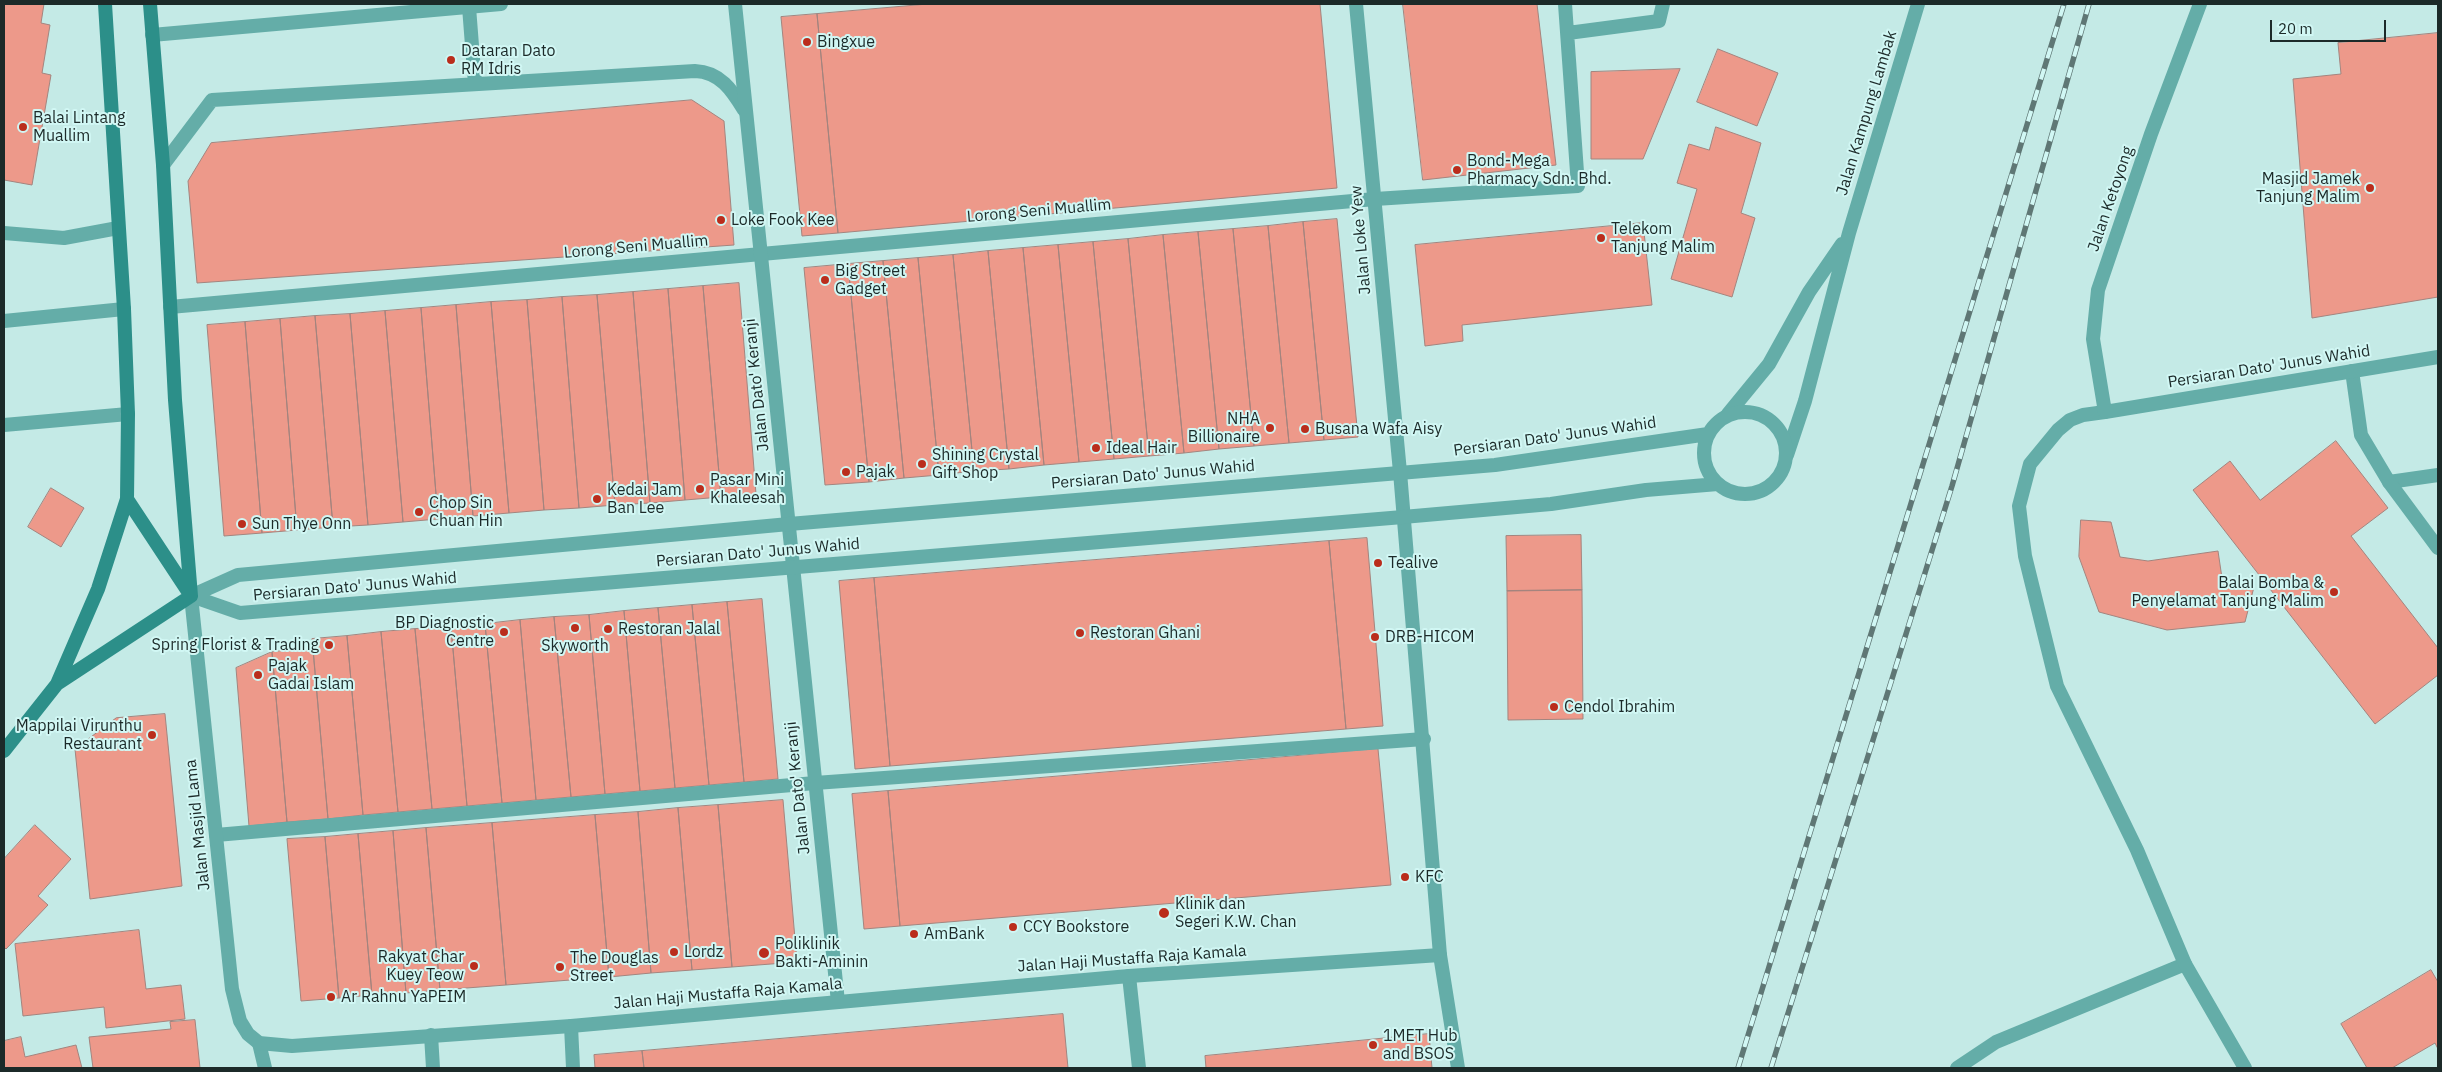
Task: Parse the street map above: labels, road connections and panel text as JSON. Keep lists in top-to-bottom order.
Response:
{
  "streets": {
    "street": [
      "Jalan Kampung Lambak",
      "Jalan Ketoyong",
      "Lorong Seni Muallim",
      "Jalan Loke Yew",
      "Persiaran Dato' Junus Wahid",
      "Jalan Dato' Keranji",
      "Jalan Masjid Lama",
      "Jalan Haji Mustaffa Raja Kamala"
    ]
  },
  "crossings": [
    ["Jalan Kampung Lambak", "Persiaran Dato' Junus Wahid"],
    ["Jalan Ketoyong", "Persiaran Dato' Junus Wahid"],
    ["Lorong Seni Muallim", "Jalan Loke Yew"],
    ["Lorong Seni Muallim", "Jalan Dato' Keranji"],
    ["Jalan Loke Yew", "Persiaran Dato' Junus Wahid"],
    ["Jalan Loke Yew", "Jalan Haji Mustaffa Raja Kamala"],
    ["Persiaran Dato' Junus Wahid", "Jalan Dato' Keranji"],
    ["Persiaran Dato' Junus Wahid", "Jalan Masjid Lama"],
    ["Jalan Dato' Keranji", "Jalan Haji Mustaffa Raja Kamala"],
    ["Jalan Masjid Lama", "Jalan Haji Mustaffa Raja Kamala"]
  ],
  "places": [
    "Bingxue",
    "Dataran Dato RM Idris",
    "Balai Lintang Muallim",
    "Bond-Mega Pharmacy Sdn. Bhd.",
    "Masjid Jamek Tanjung Malim",
    "Loke Fook Kee",
    "Telekom Tanjung Malim",
    "Big Street Gadget",
    "NHA Billionaire",
    "Busana Wafa Aisy",
    "Ideal Hair",
    "Shining Crystal Gift Shop",
    "Pajak",
    "Pasar Mini Khaleesah",
    "Kedai Jam Ban Lee",
    "Chop Sin Chuan Hin",
    "Sun Thye Onn",
    "Tealive",
    "Balai Bomba & Penyelamat Tanjung Malim",
    "Skyworth",
    "Restoran Jalal",
    "BP Diagnostic Centre",
    "Restoran Ghani",
    "DRB-HICOM",
    "Spring Florist & Trading",
    "Pajak Gadai Islam",
    "Cendol Ibrahim",
    "Mappilai Virunthu Restaurant",
    "KFC",
    "Klinik dan Segeri K.W. Chan",
    "CCY Bookstore",
    "AmBank",
    "Lordz",
    "Poliklinik Bakti-Aminin",
    "Rakyat Char Kuey Teow",
    "The Douglas Street",
    "Ar Rahnu YaPEIM",
    "1MET Hub and BSOS"
  ],
  "scale_bar": "20 m"
}
